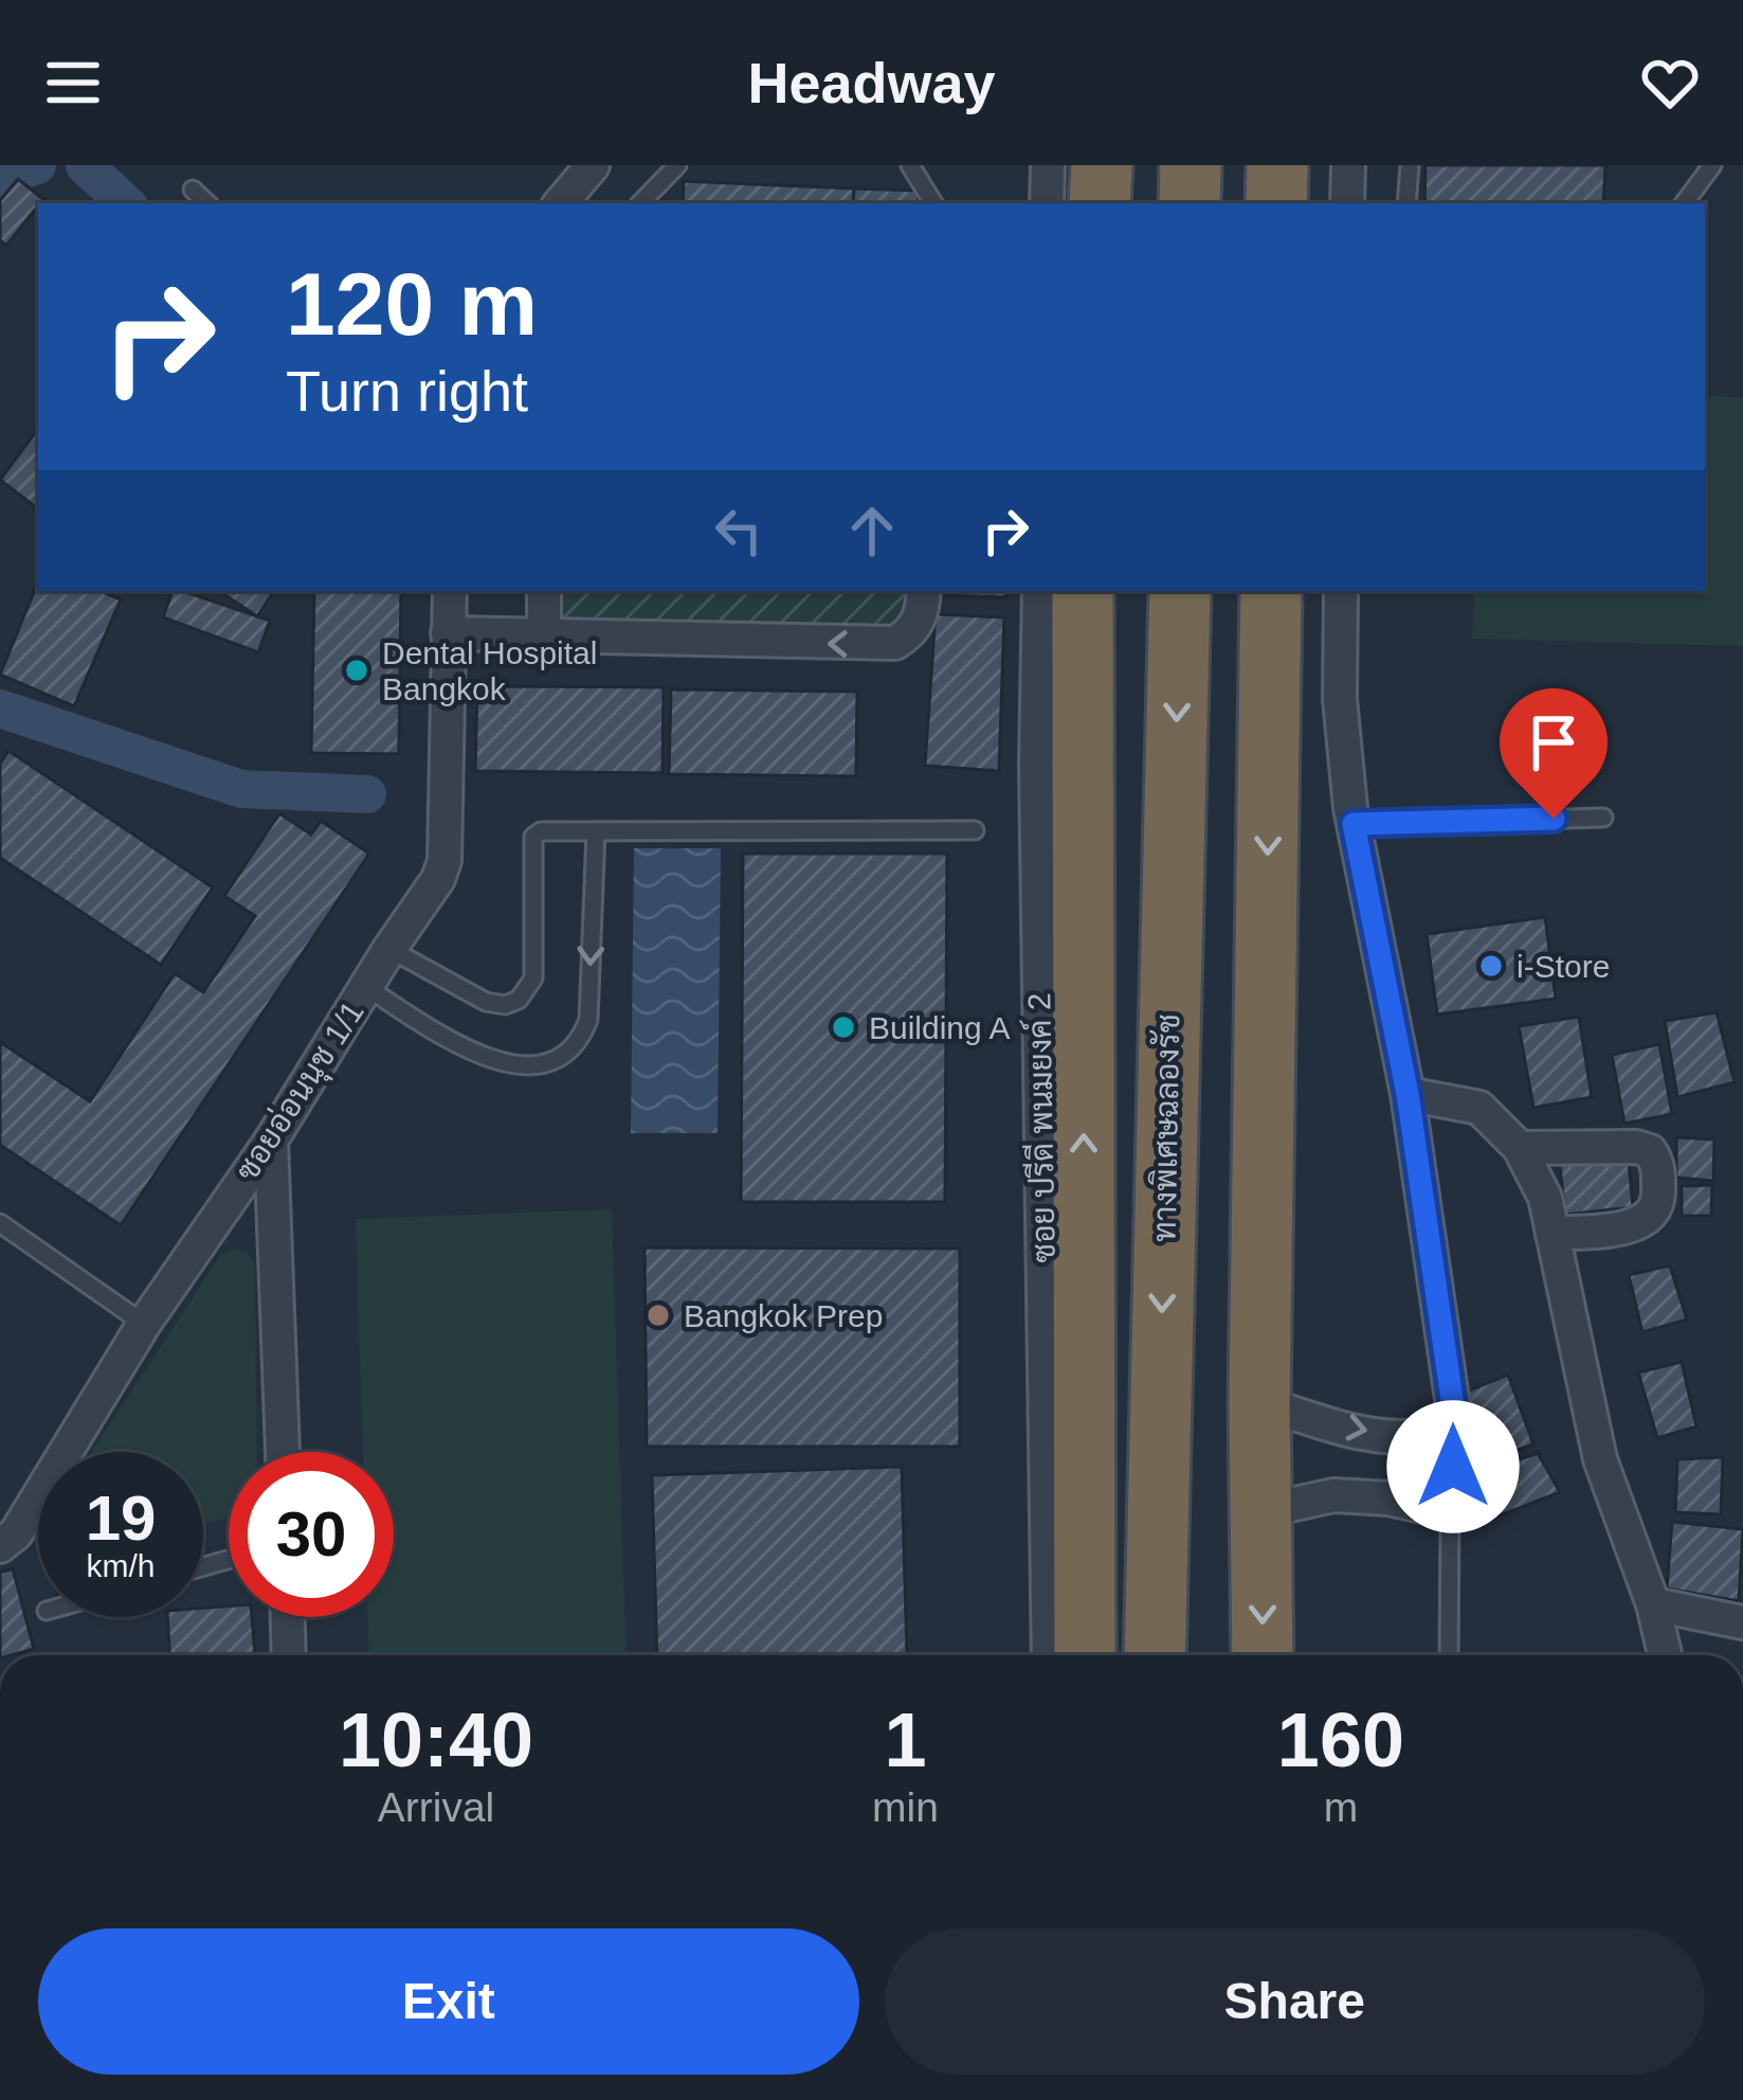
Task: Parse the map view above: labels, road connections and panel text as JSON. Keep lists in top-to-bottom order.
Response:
{
  "streets": {
    "highway": ["ทางพิเศษฉลองรัช"],
    "street": ["ซอยอ่อนนุช 1/1", "ซอย ปรีดี พนมยงค์ 2"]
  },
  "places": [
    "Dental Hospital Bangkok",
    "i-Store",
    "Building A",
    "Bangkok Prep"
  ],
  "page": {
    "header": "Headway",
    "turn": ["120 m", "Turn right"],
    "speed": "19 km/h",
    "limit": "30",
    "eta": [
      "10:40",
      "Arrival",
      "1",
      "min",
      "160",
      "m"
    ],
    "buttons": ["Exit", "Share"]
  }
}
